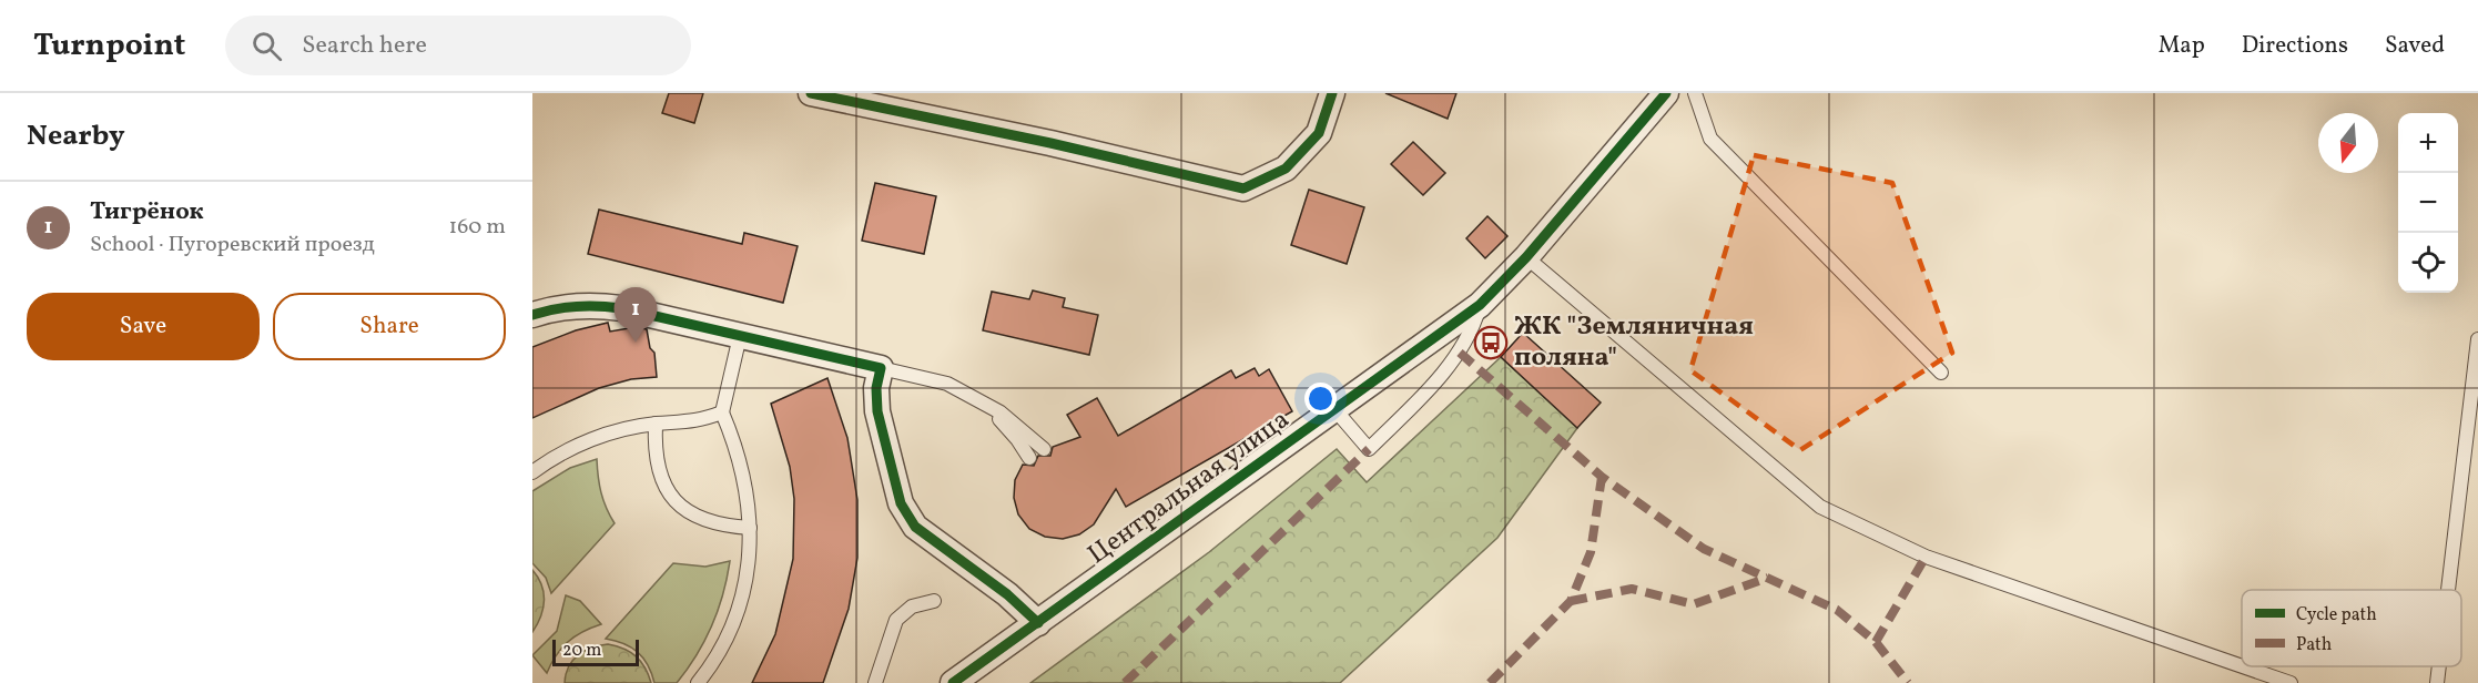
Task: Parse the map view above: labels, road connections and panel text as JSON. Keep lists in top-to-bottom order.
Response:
{
  "streets": {
    "street": ["Центральная улица"]
  },
  "places": {
    "bus stop": ["ЖК \"Земляничная поляна\""]
  },
  "legend": ["Cycle path", "Path"],
  "scale_bar": "20 m",
  "north": "bottom",
  "page": {
    "header": "Turnpoint",
    "search": "Search here",
    "nav": ["Map", "Directions", "Saved"],
    "heading": "Nearby",
    "map_buttons": ["+", "−"],
    "list": [
      {
        "mark": "1",
        "name": "Тигрёнок",
        "note": "School · Пугоревский проезд",
        "value": "160 m"
      }
    ],
    "buttons": ["Save", "Share"],
    "pins": "1",
    "scale": "20 m"
  }
}
